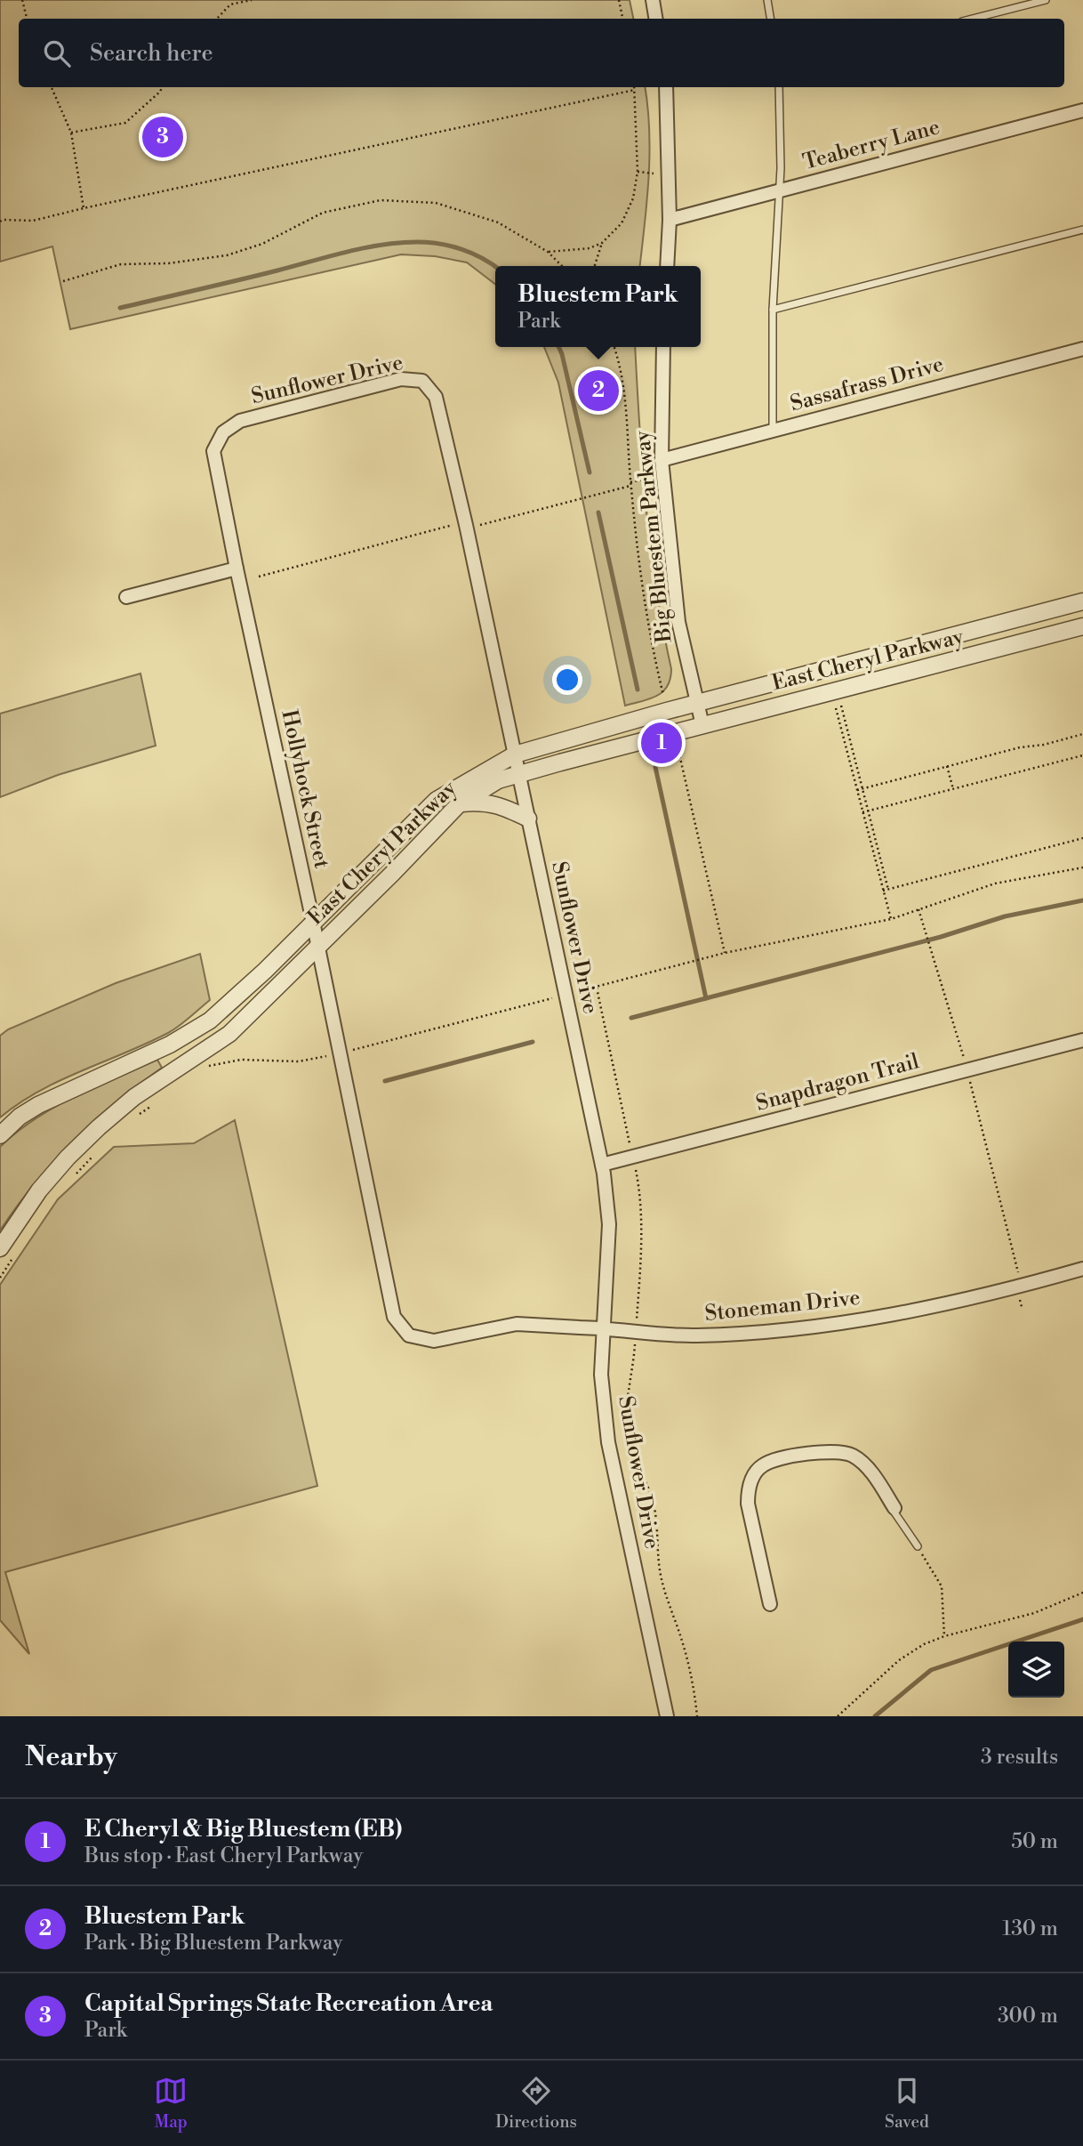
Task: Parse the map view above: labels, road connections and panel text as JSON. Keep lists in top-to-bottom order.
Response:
{
  "streets": {
    "street": [
      "Teaberry Lane",
      "Sunflower Drive",
      "Sassafrass Drive",
      "Big Bluestem Parkway",
      "East Cheryl Parkway",
      "Hollyhock Street",
      "Snapdragon Trail",
      "Stoneman Drive"
    ]
  },
  "crossings": [
    ["Sunflower Drive", "East Cheryl Parkway"],
    ["Sunflower Drive", "Hollyhock Street"],
    ["Sunflower Drive", "Snapdragon Trail"],
    ["Sunflower Drive", "Stoneman Drive"],
    ["Sassafrass Drive", "Big Bluestem Parkway"],
    ["Big Bluestem Parkway", "East Cheryl Parkway"],
    ["East Cheryl Parkway", "Hollyhock Street"],
    ["Hollyhock Street", "Stoneman Drive"]
  ],
  "page": {
    "search": "Search here",
    "pins": ["3", "2", "1"],
    "popup": ["Bluestem Park", "Park"],
    "heading": ["Nearby", "3 results"],
    "list": [
      {
        "mark": "1",
        "name": "E Cheryl & Big Bluestem (EB)",
        "note": "Bus stop · East Cheryl Parkway",
        "value": "50 m"
      },
      {
        "mark": "2",
        "name": "Bluestem Park",
        "note": "Park · Big Bluestem Parkway",
        "value": "130 m"
      },
      {
        "mark": "3",
        "name": "Capital Springs State Recreation Area",
        "note": "Park",
        "value": "300 m"
      }
    ],
    "nav": ["Map", "Directions", "Saved"]
  }
}
